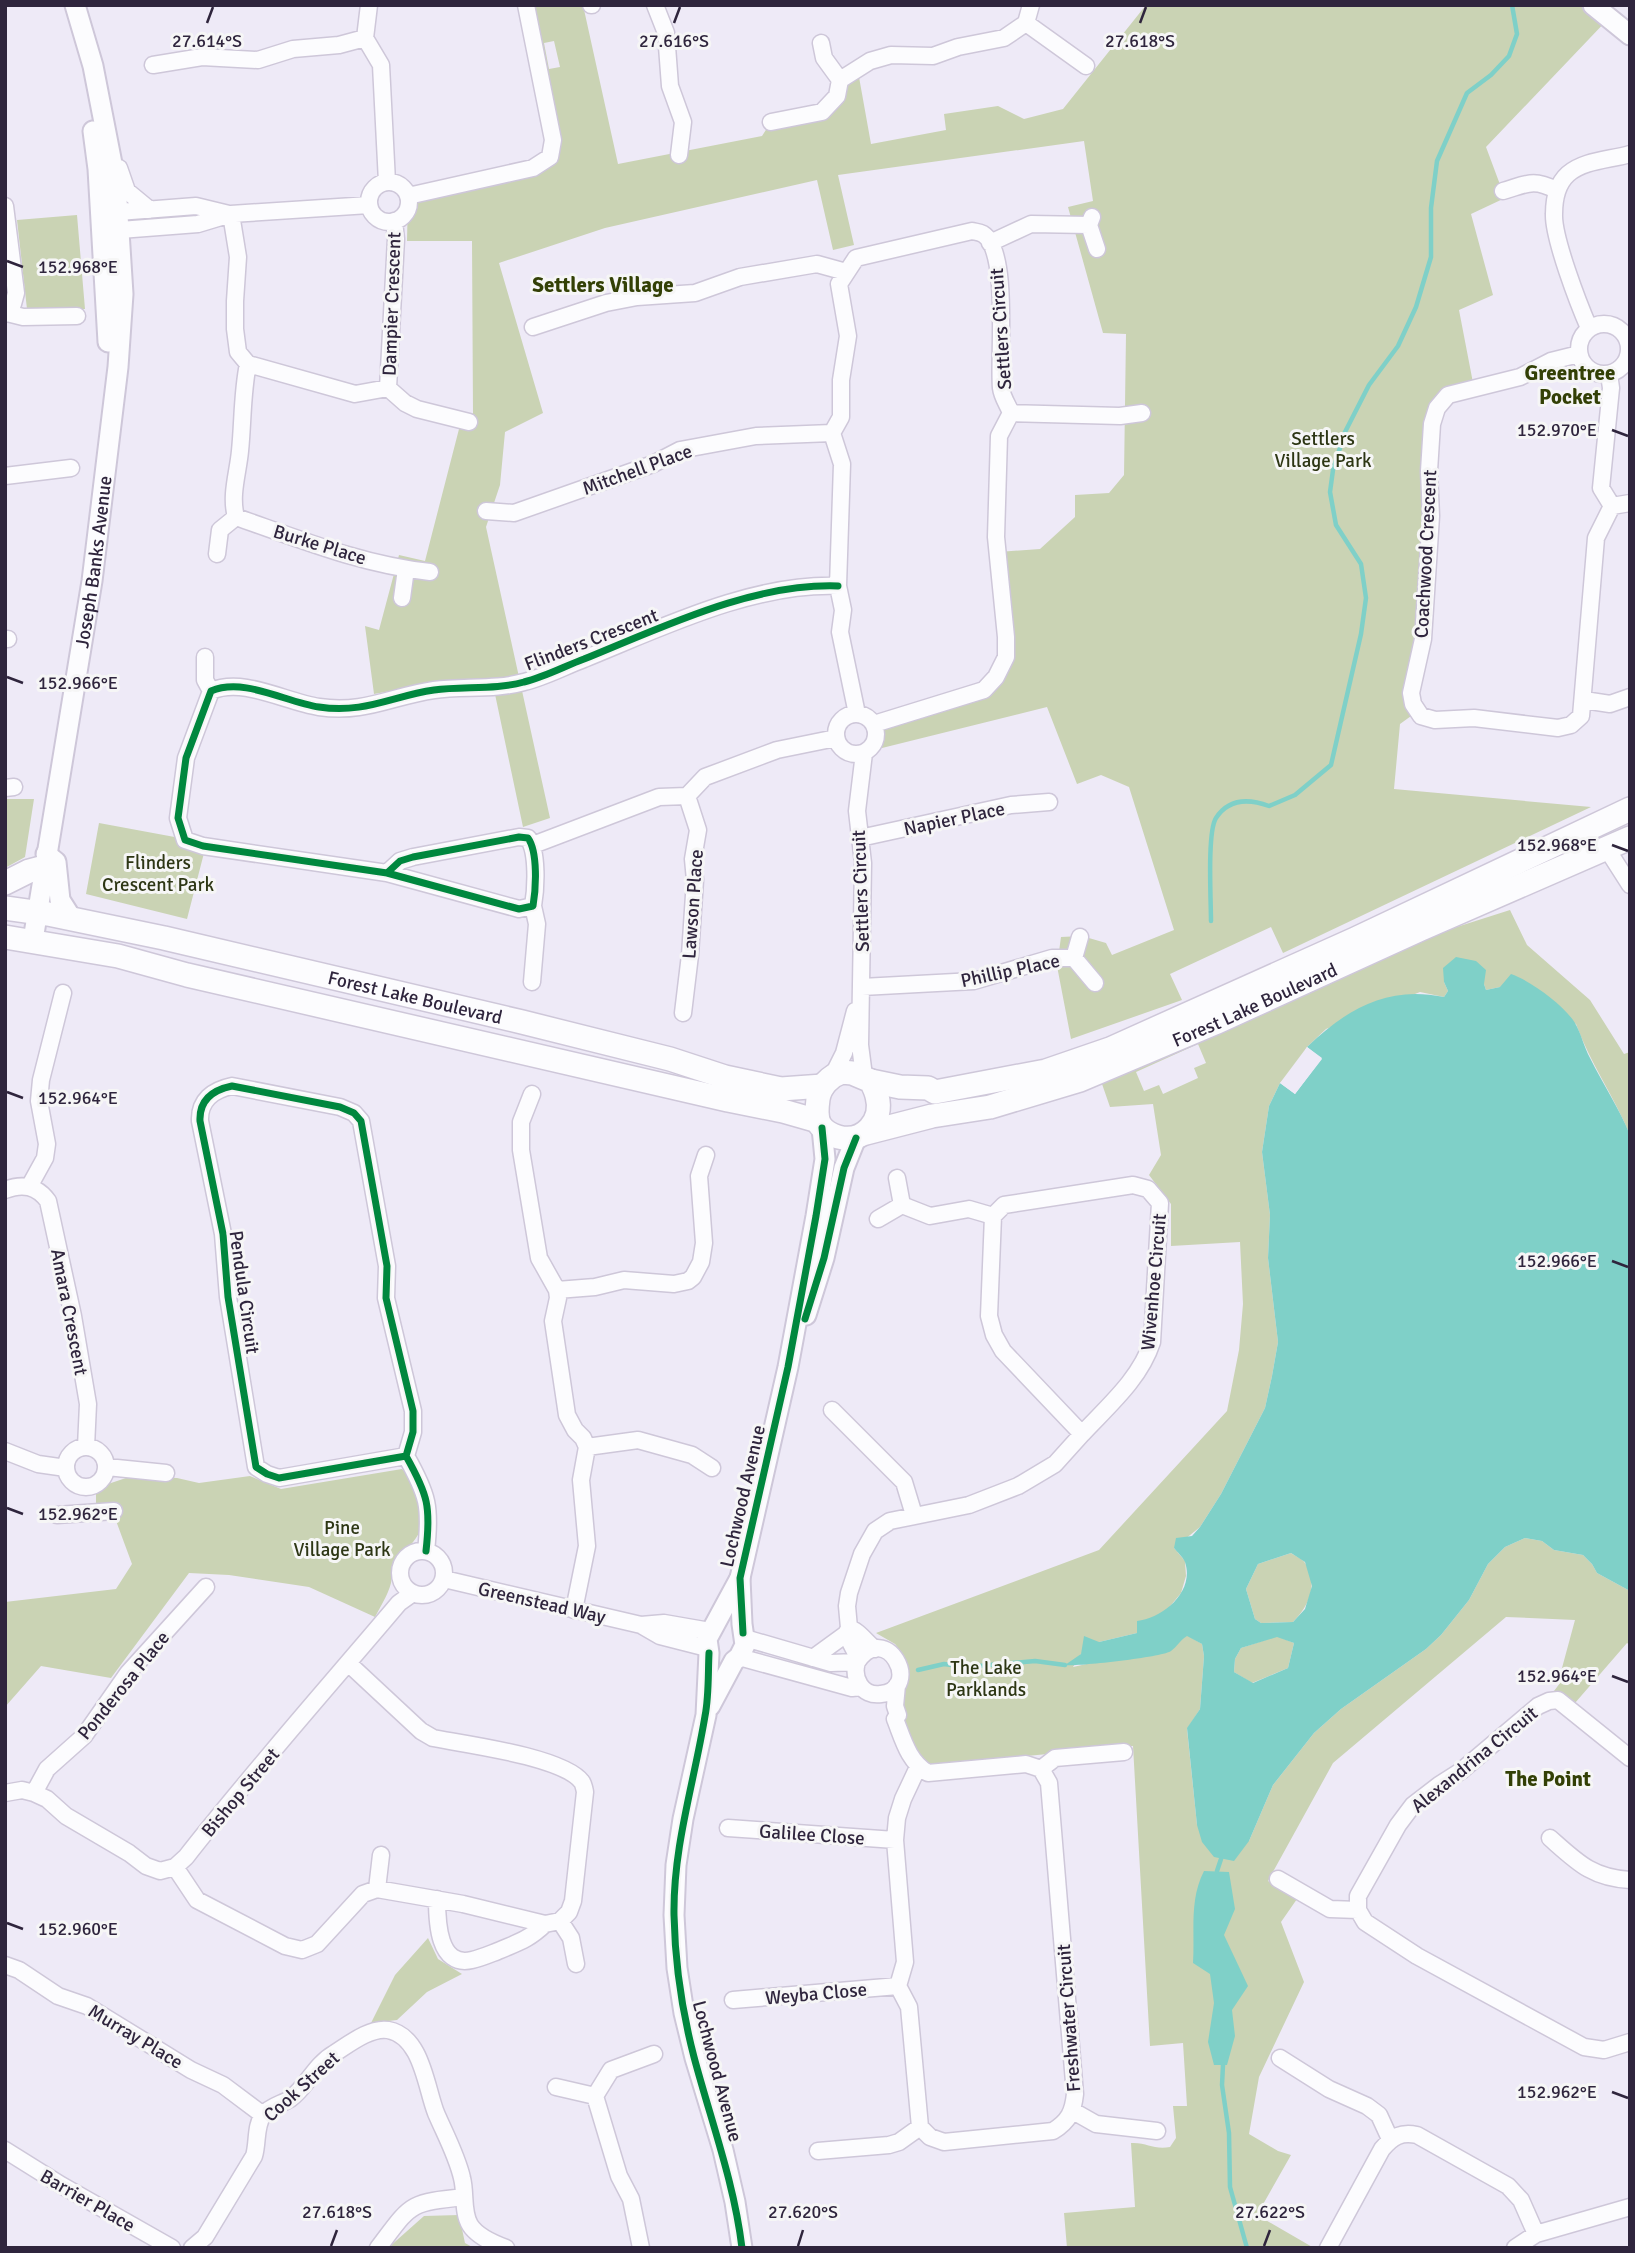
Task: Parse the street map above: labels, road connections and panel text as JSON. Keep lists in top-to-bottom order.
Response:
{
  "streets": {
    "main road": ["Forest Lake Boulevard"],
    "street": [
      "Dampier Crescent",
      "Settlers Circuit",
      "Mitchell Place",
      "Burke Place",
      "Coachwood Crescent",
      "Joseph Banks Avenue",
      "Flinders Crescent",
      "Napier Place",
      "Lawson Place",
      "Phillip Place",
      "Wivenhoe Circuit",
      "Pendula Circuit",
      "Amara Crescent",
      "Lochwood Avenue",
      "Greenstead Way",
      "Ponderosa Place",
      "Alexandrina Circuit",
      "Bishop Street",
      "Galilee Close",
      "Weyba Close",
      "Freshwater Circuit",
      "Murray Place",
      "Cook Street",
      "Barrier Place"
    ]
  },
  "crossings": [
    ["Settlers Circuit", "Napier Place"],
    ["Settlers Circuit", "Phillip Place"],
    ["Settlers Circuit", "Forest Lake Boulevard"],
    ["Settlers Circuit", "Lochwood Avenue"],
    ["Joseph Banks Avenue", "Forest Lake Boulevard"],
    ["Forest Lake Boulevard", "Lochwood Avenue"],
    ["Lochwood Avenue", "Greenstead Way"],
    ["Greenstead Way", "Bishop Street"],
    ["Murray Place", "Cook Street"]
  ],
  "districts": ["Settlers Village", "Greentree Pocket", "The Point"],
  "parks": [
    "Settlers Village Park",
    "Flinders Crescent Park",
    "Pine Village Park",
    "The Lake Parklands"
  ],
  "coordinates": [
    "27.614°S",
    "27.616°S",
    "27.618°S",
    "152.968°E",
    "152.970°E",
    "152.966°E",
    "152.964°E",
    "152.962°E",
    "152.960°E",
    "27.620°S",
    "27.622°S"
  ]
}
